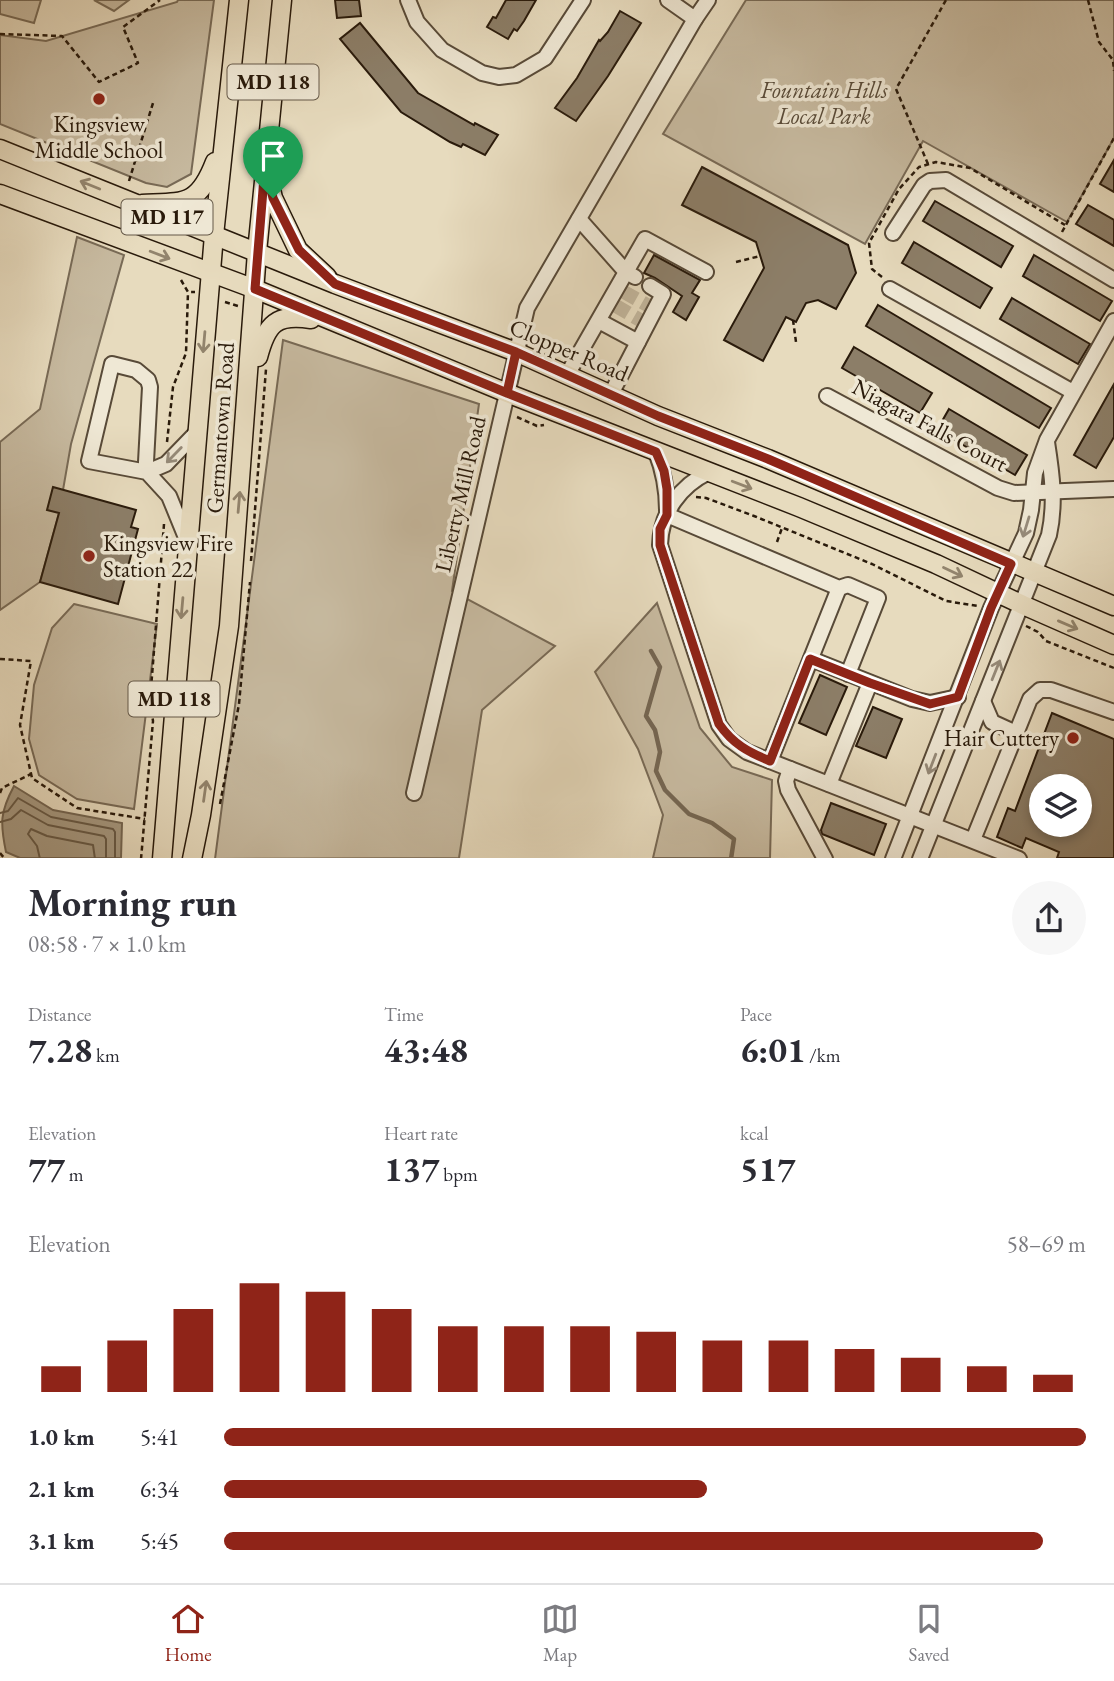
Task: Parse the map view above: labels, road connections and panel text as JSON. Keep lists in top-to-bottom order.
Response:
{
  "streets": {
    "main road": [
      "MD 118",
      "MD 117",
      "Clopper Road",
      "Germantown Road"
    ],
    "street": ["Niagara Falls Court", "Liberty Mill Road"]
  },
  "crossings": [
    ["MD 117", "Germantown Road"],
    ["MD 117", "Liberty Mill Road"],
    ["Clopper Road", "Germantown Road"],
    ["Clopper Road", "Liberty Mill Road"]
  ],
  "parks": ["Fountain Hills Local Park"],
  "places": ["Kingsview Middle School", "Kingsview Fire Station 22", "Hair Cuttery"],
  "page": {
    "heading": ["Morning run", "08:58 · 7 × 1.0 km"],
    "stats": [
      ["Distance", "7.28 km"],
      ["Time", "43:48"],
      ["Pace", "6:01 /km"],
      ["Elevation", "77 m"],
      ["Heart rate", "137 bpm"],
      ["kcal", "517"]
    ],
    "chart": ["Elevation", "58–69 m"],
    "list": [
      {
        "name": "1.0 km",
        "note": "5:41"
      },
      {
        "name": "2.1 km",
        "note": "6:34"
      },
      {
        "name": "3.1 km",
        "note": "5:45"
      }
    ],
    "tabs": ["Home", "Map", "Saved"]
  }
}
